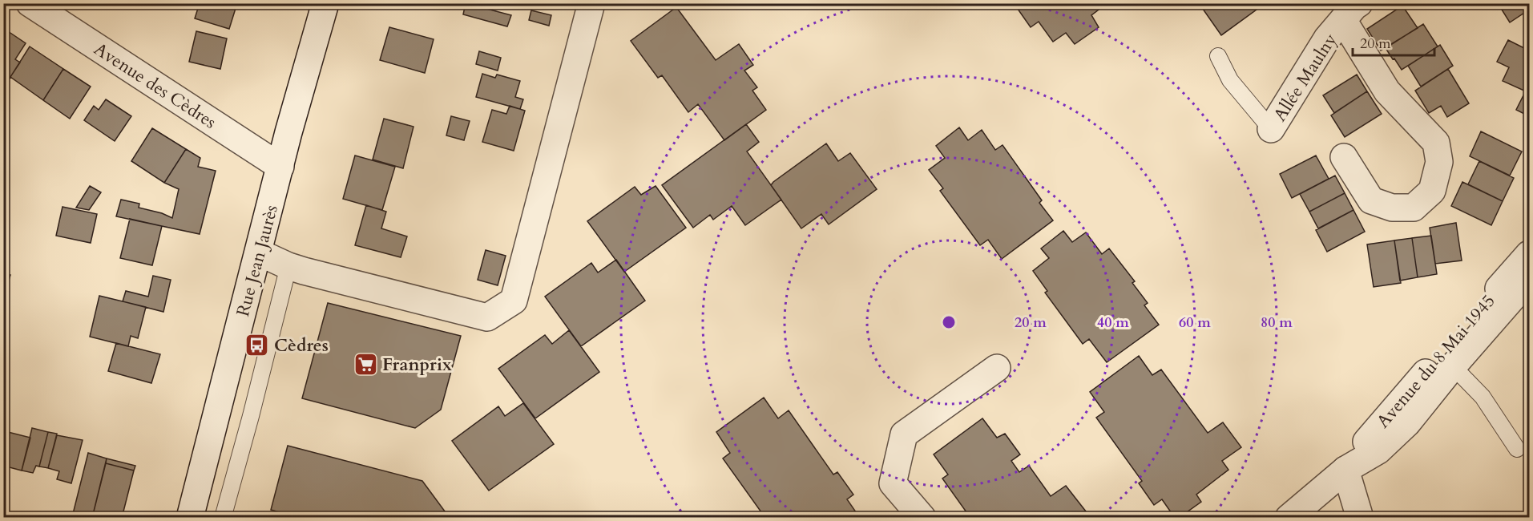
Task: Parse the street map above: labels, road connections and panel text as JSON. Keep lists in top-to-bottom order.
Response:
{
  "streets": {
    "street": [
      "Allée Maulny",
      "Avenue des Cèdres",
      "Rue Jean Jaurès",
      "Avenue du 8 Mai 1945"
    ]
  },
  "crossings": [
    ["Avenue des Cèdres", "Rue Jean Jaurès"]
  ],
  "places": {
    "bus stop": ["Cèdres"],
    "supermarket": ["Franprix"]
  },
  "scale_bar": "20 m",
  "rings": [
    "20 m",
    "40 m",
    "60 m",
    "80 m"
  ]
}
